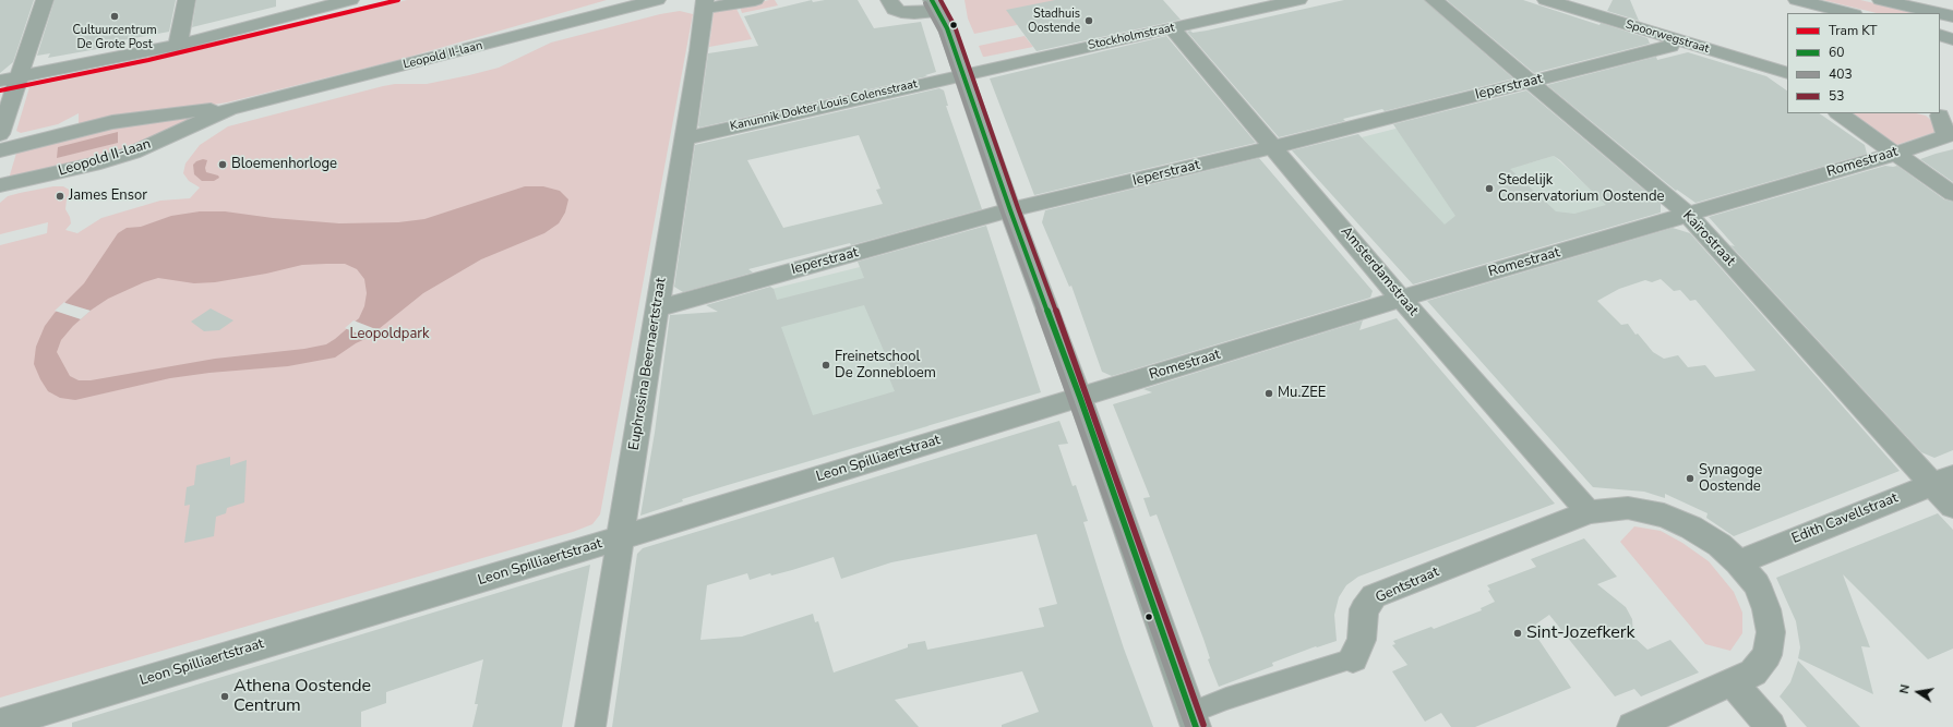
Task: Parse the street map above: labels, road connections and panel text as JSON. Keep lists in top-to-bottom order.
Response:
{
  "streets": {
    "street": [
      "Stockholmstraat",
      "Spoorwegstraat",
      "Leopold II-laan",
      "Ieperstraat",
      "Kanunnik Dokter Louis Colensstraat",
      "Romestraat",
      "Kaïrostraat",
      "Amsterdamstraat",
      "Euphrosina Beernaertstraat",
      "Leon Spilliaertstraat",
      "Edith Cavellstraat",
      "Gentstraat"
    ]
  },
  "crossings": [
    ["Stockholmstraat", "Kanunnik Dokter Louis Colensstraat"],
    ["Stockholmstraat", "Amsterdamstraat"],
    ["Spoorwegstraat", "Ieperstraat"],
    ["Ieperstraat", "Kaïrostraat"],
    ["Ieperstraat", "Amsterdamstraat"],
    ["Ieperstraat", "Euphrosina Beernaertstraat"],
    ["Kanunnik Dokter Louis Colensstraat", "Euphrosina Beernaertstraat"],
    ["Romestraat", "Kaïrostraat"],
    ["Romestraat", "Amsterdamstraat"],
    ["Romestraat", "Leon Spilliaertstraat"],
    ["Kaïrostraat", "Edith Cavellstraat"],
    ["Amsterdamstraat", "Gentstraat"],
    ["Euphrosina Beernaertstraat", "Leon Spilliaertstraat"],
    ["Edith Cavellstraat", "Gentstraat"]
  ],
  "parks": ["Leopoldpark"],
  "places": [
    "Cultuurcentrum De Grote Post",
    "Stadhuis Oostende",
    "Bloemenhorloge",
    "Stedelijk Conservatorium Oostende",
    "James Ensor",
    "Freinetschool De Zonnebloem",
    "Mu.ZEE",
    "Synagoge Oostende",
    "Sint-Jozefkerk",
    "Athena Oostende Centrum"
  ],
  "lines": [
    "tram line KT",
    "transit line 60",
    "transit line 53",
    "transit line 403"
  ],
  "legend": [
    "Tram KT",
    "60",
    "403",
    "53"
  ],
  "north": "left"
}
